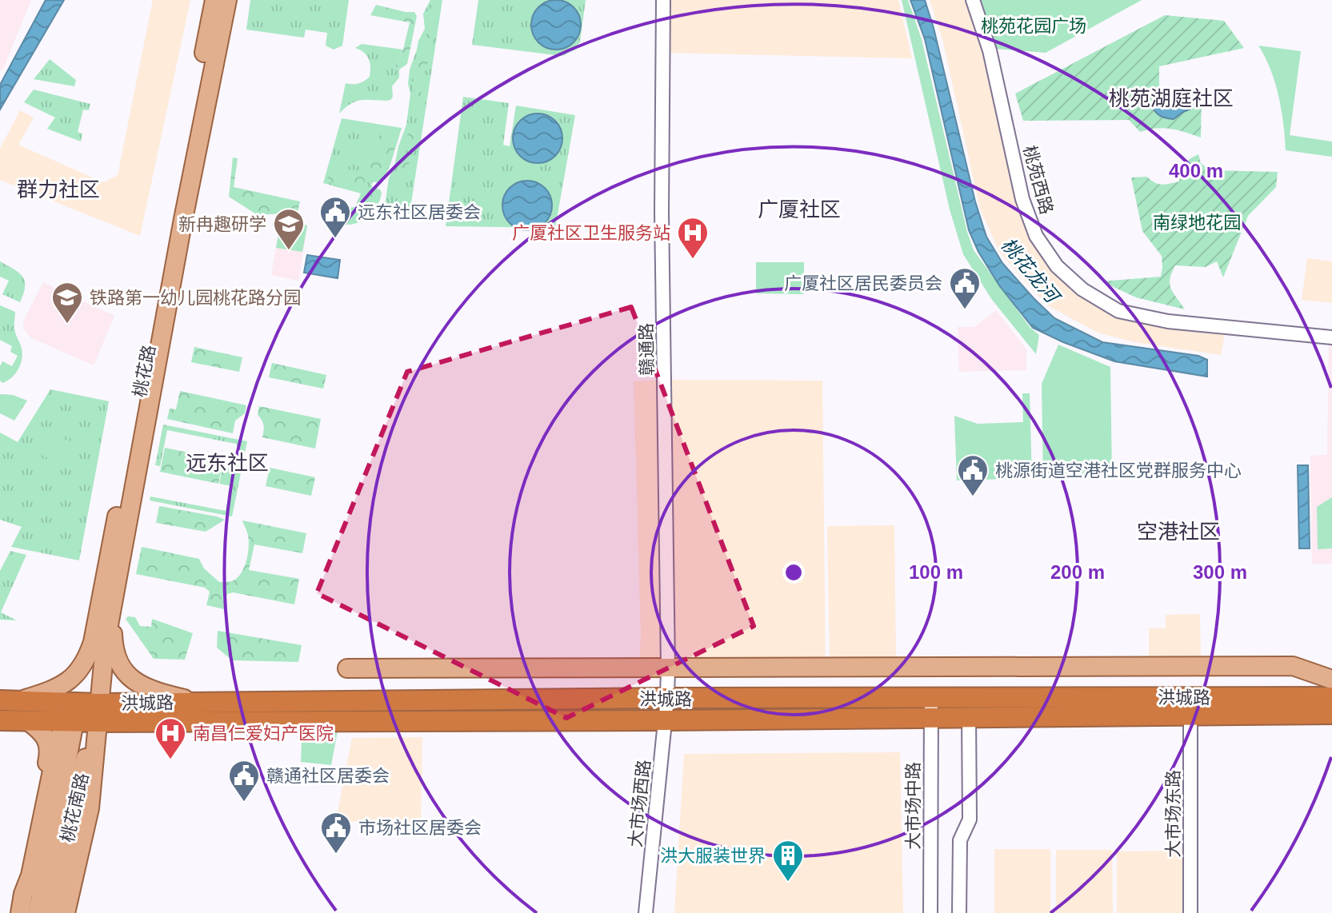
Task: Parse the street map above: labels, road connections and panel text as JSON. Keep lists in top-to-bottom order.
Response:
{
  "streets": {
    "highway": ["洪城路"],
    "main road": ["桃花路", "桃花南路"],
    "street": [
      "桃苑西路",
      "赣通路",
      "大市场西路",
      "大市场中路",
      "大市场东路"
    ]
  },
  "crossings": [
    ["赣通路", "洪城路"],
    ["赣通路", "大市场西路"],
    ["桃花路", "洪城路"],
    ["桃花路", "桃花南路"],
    ["洪城路", "大市场西路"],
    ["洪城路", "大市场中路"],
    ["洪城路", "桃花南路"],
    ["洪城路", "大市场东路"]
  ],
  "districts": [
    "桃苑湖庭社区",
    "群力社区",
    "广厦社区",
    "远东社区",
    "空港社区"
  ],
  "water": ["桃花龙河"],
  "parks": ["桃苑花园广场", "南绿地花园"],
  "places": {
    "public building": [
      "远东社区居委会",
      "广厦社区居民委员会",
      "桃源街道空港社区党群服务中心",
      "赣通社区居委会",
      "市场社区居委会"
    ],
    "school or university": ["新冉趣研学", "铁路第一幼儿园桃花路分园"],
    "hospital": ["广厦社区卫生服务站", "南昌仁爱妇产医院"],
    "building": ["洪大服装世界"]
  },
  "rings": [
    "400 m",
    "100 m",
    "200 m",
    "300 m"
  ]
}
